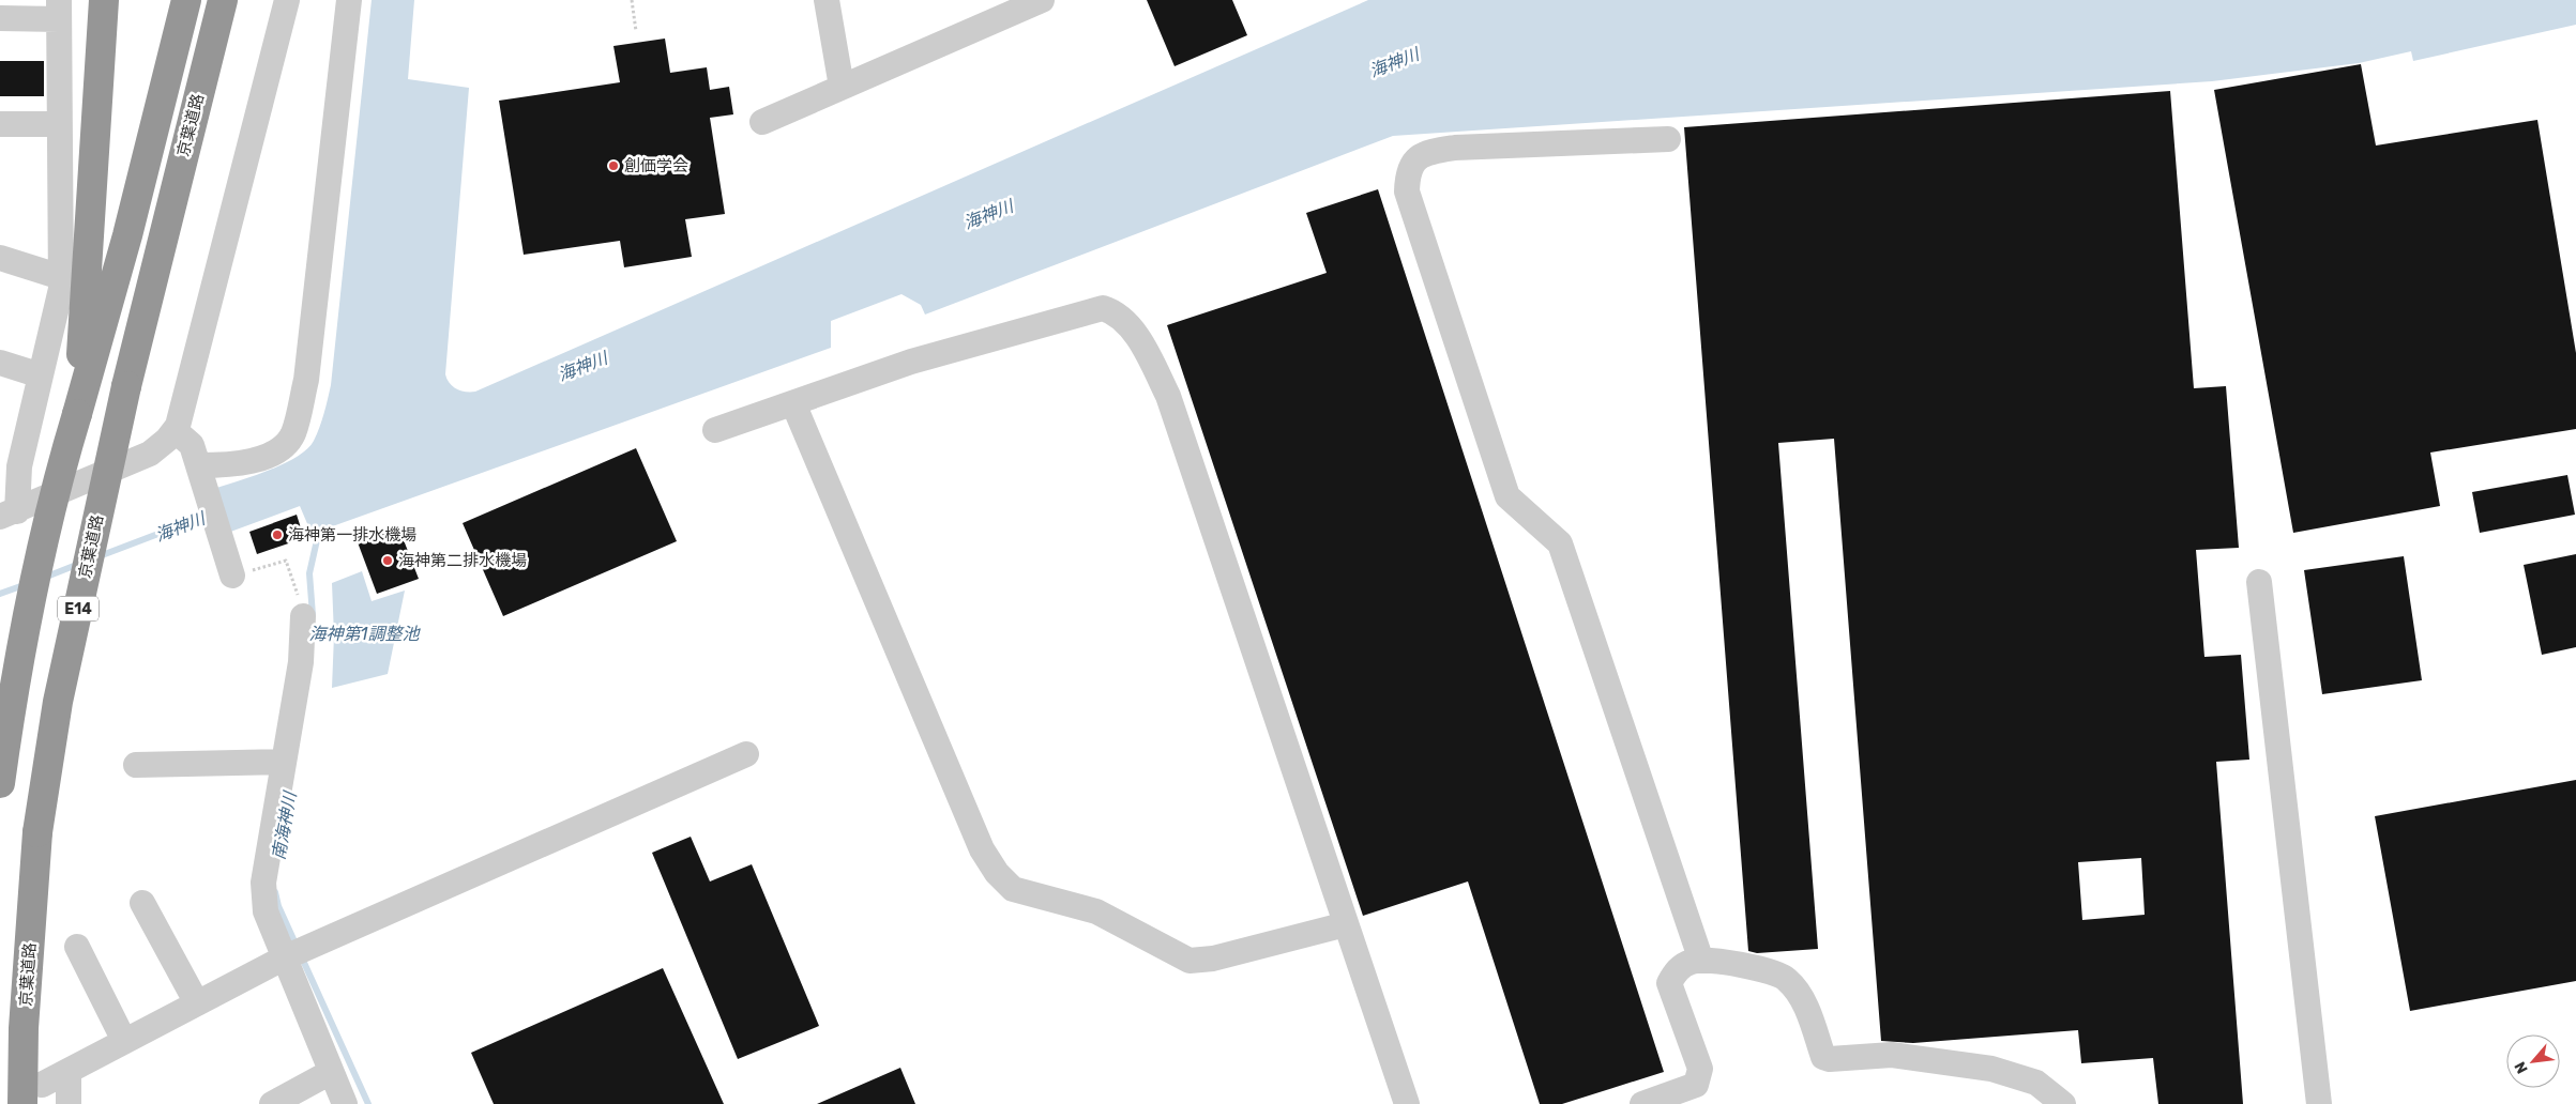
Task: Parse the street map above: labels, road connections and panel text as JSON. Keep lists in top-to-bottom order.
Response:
{
  "streets": {
    "highway": ["京葉道路", "E14"]
  },
  "water": ["海神川", "海神第1調整池", "南海神川"],
  "places": ["創価学会", "海神第一排水機場", "海神第二排水機場"],
  "north": "bottom left"
}
